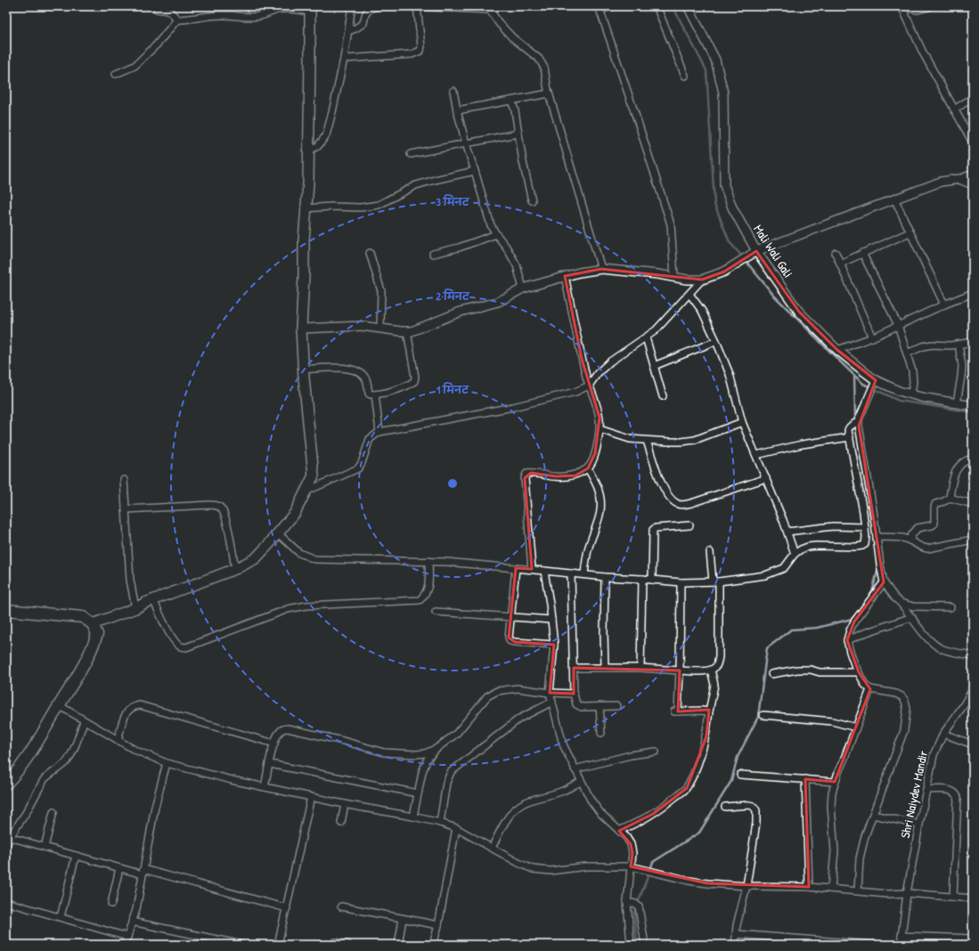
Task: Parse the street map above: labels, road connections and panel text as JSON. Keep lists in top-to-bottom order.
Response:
{
  "streets": {
    "street": ["Mali Wali Gali", "Shri Naiydev Mandir"]
  },
  "rings": ["3 मिनट", "2 मिनट", "1 मिनट"]
}
